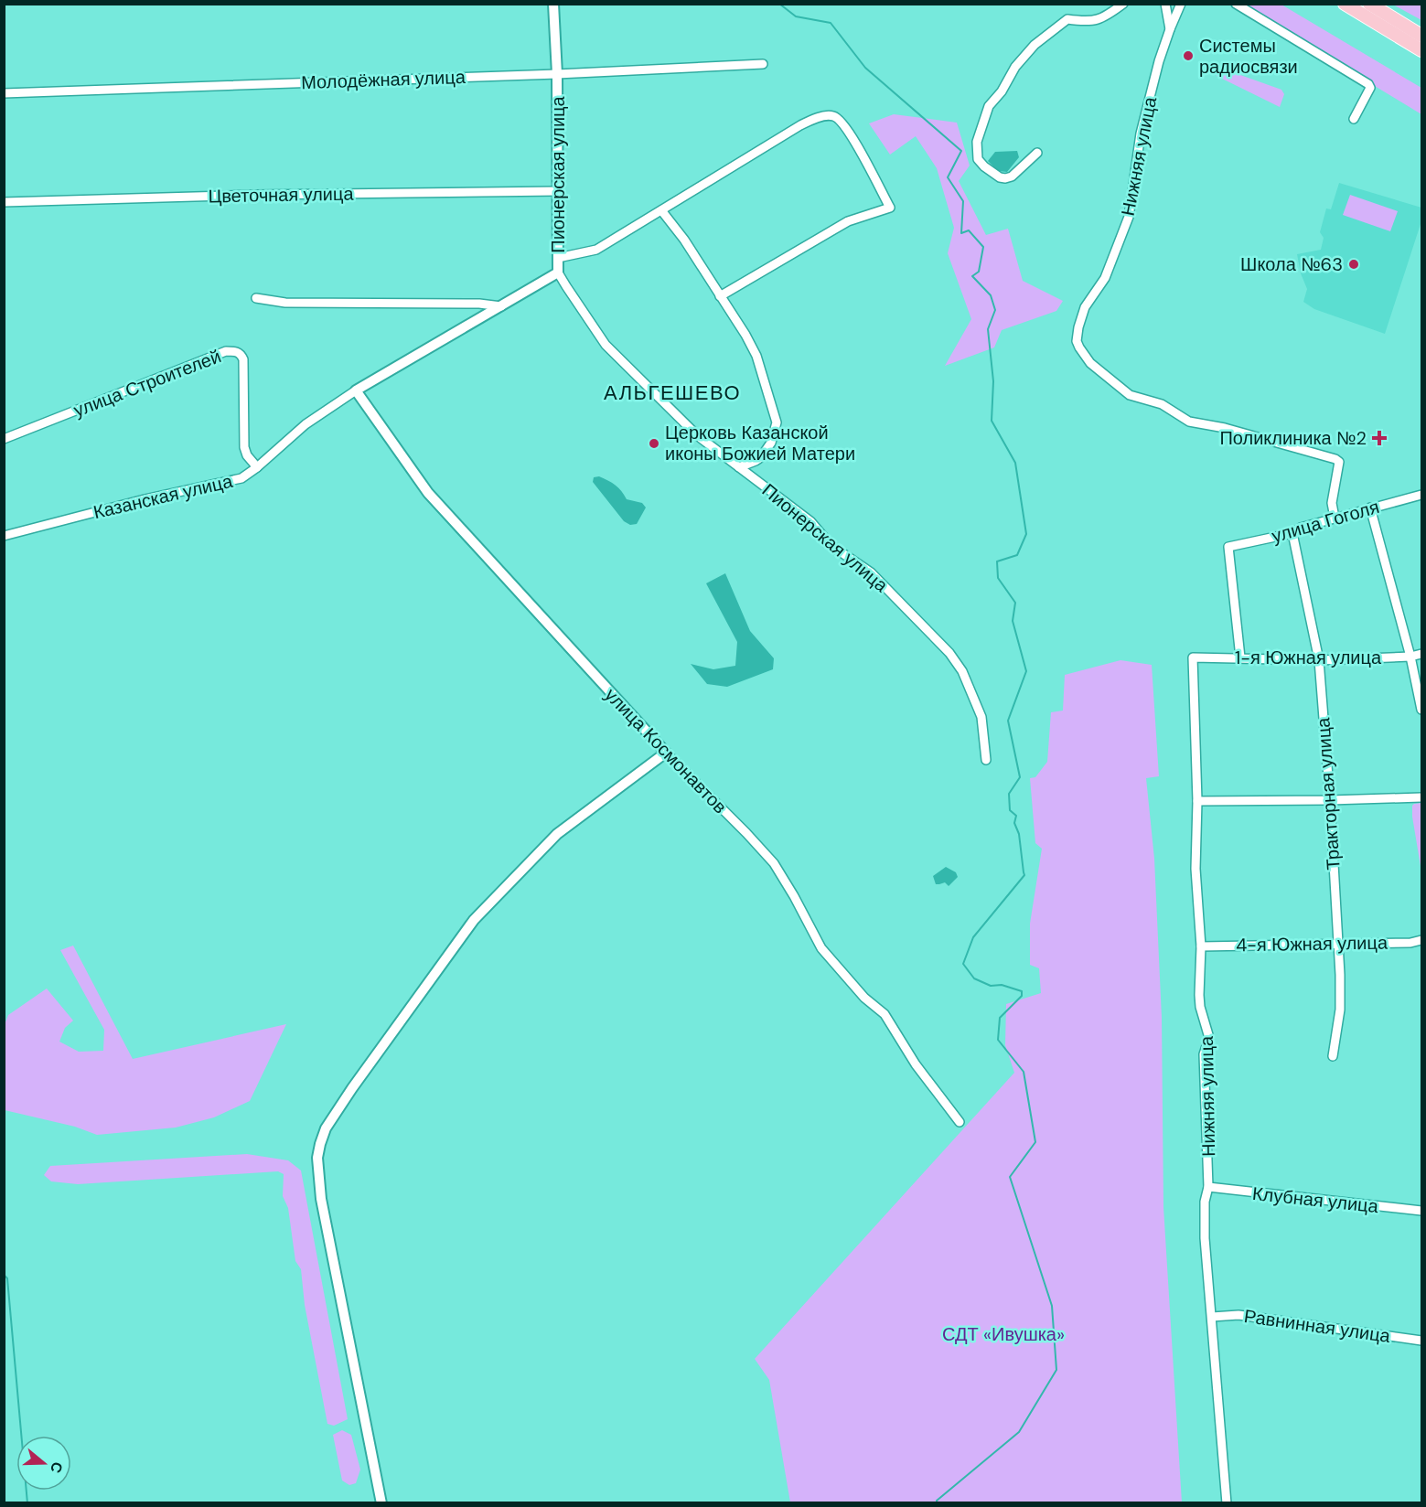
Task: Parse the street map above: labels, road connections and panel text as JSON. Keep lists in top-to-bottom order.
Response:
{
  "streets": {
    "street": [
      "Молодёжная улица",
      "Нижняя улица",
      "Пионерская улица",
      "Цветочная улица",
      "улица Строителей",
      "Казанская улица",
      "улица Гоголя",
      "1-я Южная улица",
      "улица Космонавтов",
      "Тракторная улица",
      "4-я Южная улица",
      "Клубная улица",
      "Равнинная улица"
    ]
  },
  "crossings": [
    ["Молодёжная улица", "Пионерская улица"],
    ["Нижняя улица", "улица Гоголя"],
    ["Нижняя улица", "1-я Южная улица"],
    ["Нижняя улица", "4-я Южная улица"],
    ["Нижняя улица", "Клубная улица"],
    ["Нижняя улица", "Равнинная улица"],
    ["Пионерская улица", "Цветочная улица"],
    ["Пионерская улица", "Казанская улица"],
    ["улица Строителей", "Казанская улица"],
    ["Казанская улица", "улица Космонавтов"],
    ["улица Гоголя", "1-я Южная улица"],
    ["улица Гоголя", "Тракторная улица"],
    ["1-я Южная улица", "Тракторная улица"],
    ["Тракторная улица", "4-я Южная улица"]
  ],
  "districts": ["АЛЬГЕШЕВО"],
  "parks": ["СДТ «Ивушка»"],
  "places": {
    "other": ["Системы радиосвязи", "Школа №63", "Церковь Казанской иконы Божией Матери"],
    "health": ["Поликлиника №2"]
  },
  "north": "right"
}
